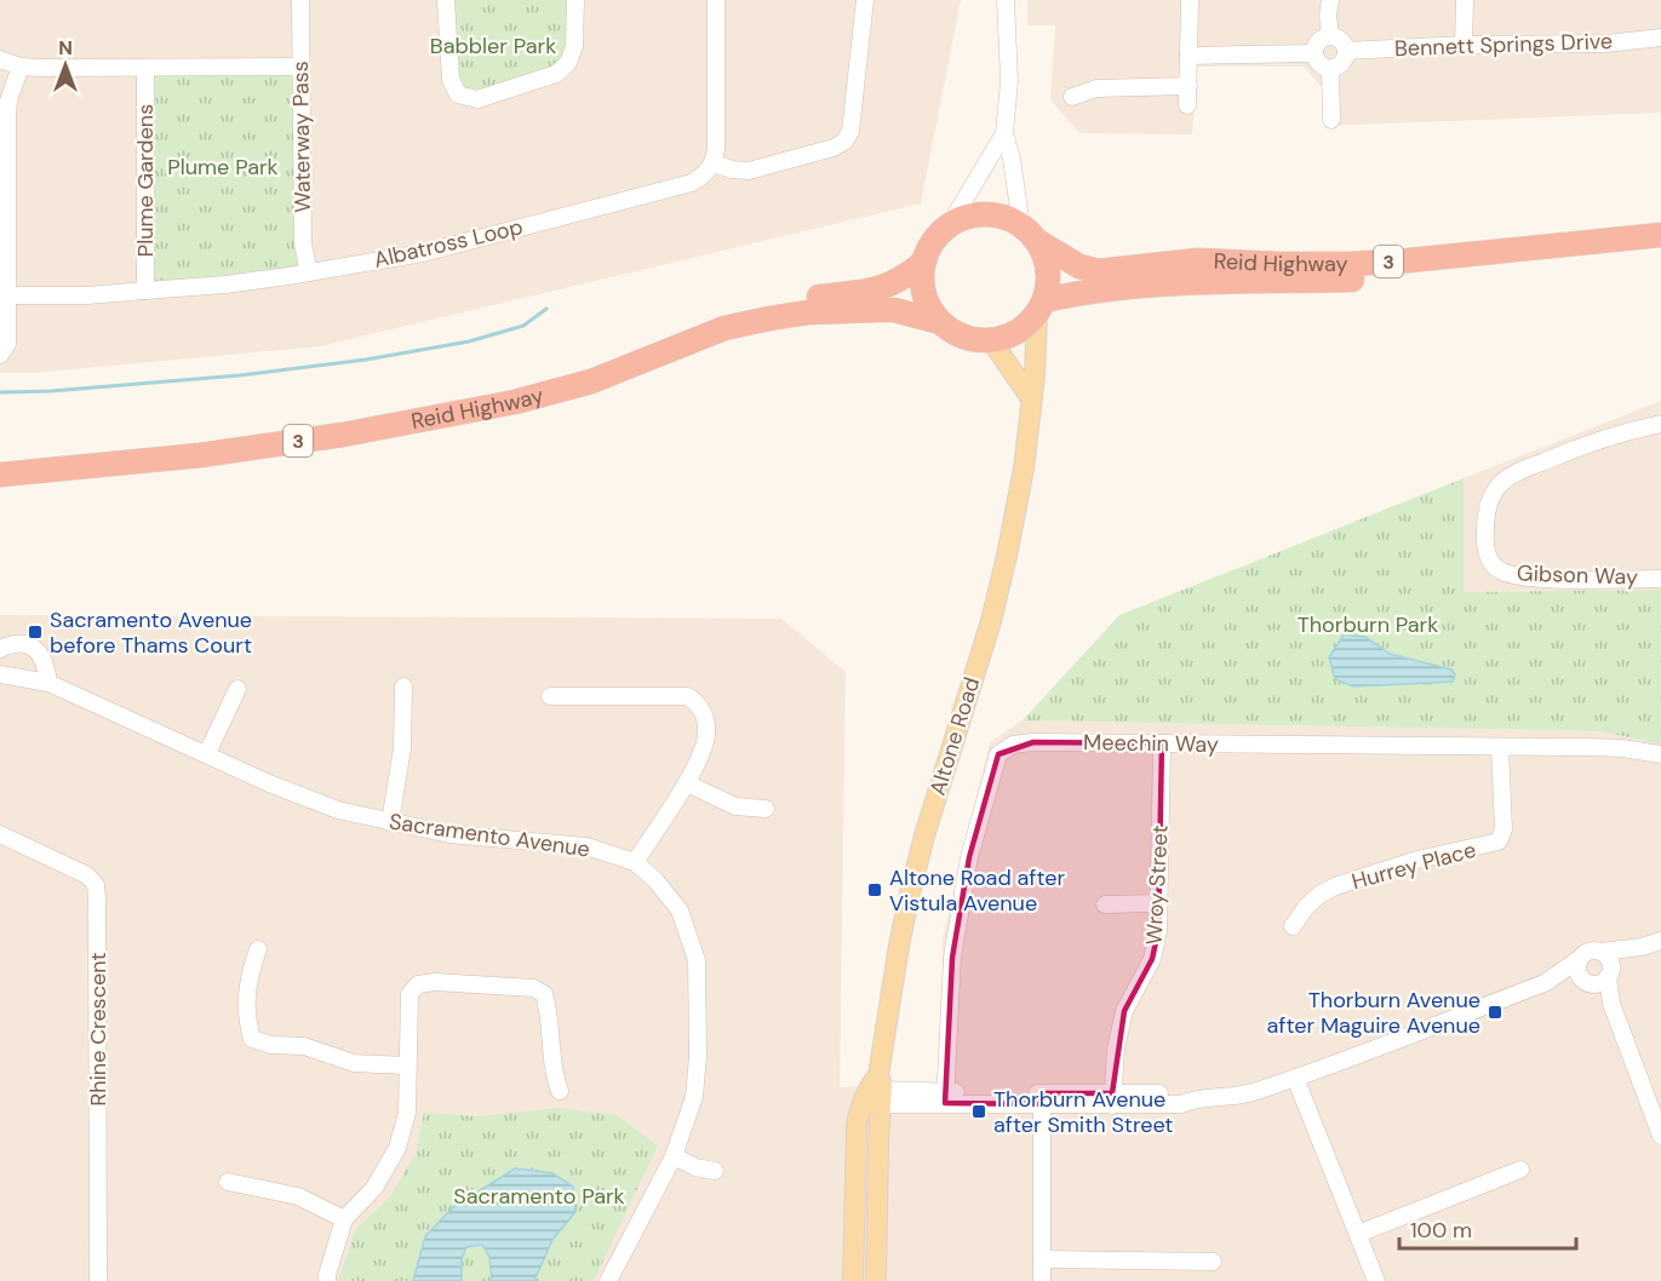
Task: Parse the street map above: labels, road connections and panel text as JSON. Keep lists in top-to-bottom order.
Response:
{
  "streets": {
    "highway": ["3", "Reid Highway"],
    "main road": ["Altone Road"],
    "street": [
      "Bennett Springs Drive",
      "Waterway Pass",
      "Plume Gardens",
      "Albatross Loop",
      "Gibson Way",
      "Meechin Way",
      "Sacramento Avenue",
      "Hurrey Place",
      "Wroy Street",
      "Rhine Crescent"
    ]
  },
  "crossings": [
    ["Waterway Pass", "Albatross Loop"],
    ["Plume Gardens", "Albatross Loop"],
    ["Reid Highway", "Altone Road"],
    ["Meechin Way", "Hurrey Place"],
    ["Meechin Way", "Wroy Street"]
  ],
  "parks": [
    "Babbler Park",
    "Plume Park",
    "Thorburn Park",
    "Sacramento Park"
  ],
  "places": {
    "transit": [
      "Sacramento Avenue before Thams Court",
      "Altone Road after Vistula Avenue",
      "Thorburn Avenue after Maguire Avenue",
      "Thorburn Avenue after Smith Street"
    ]
  },
  "scale_bar": "100 m",
  "north": "top"
}
